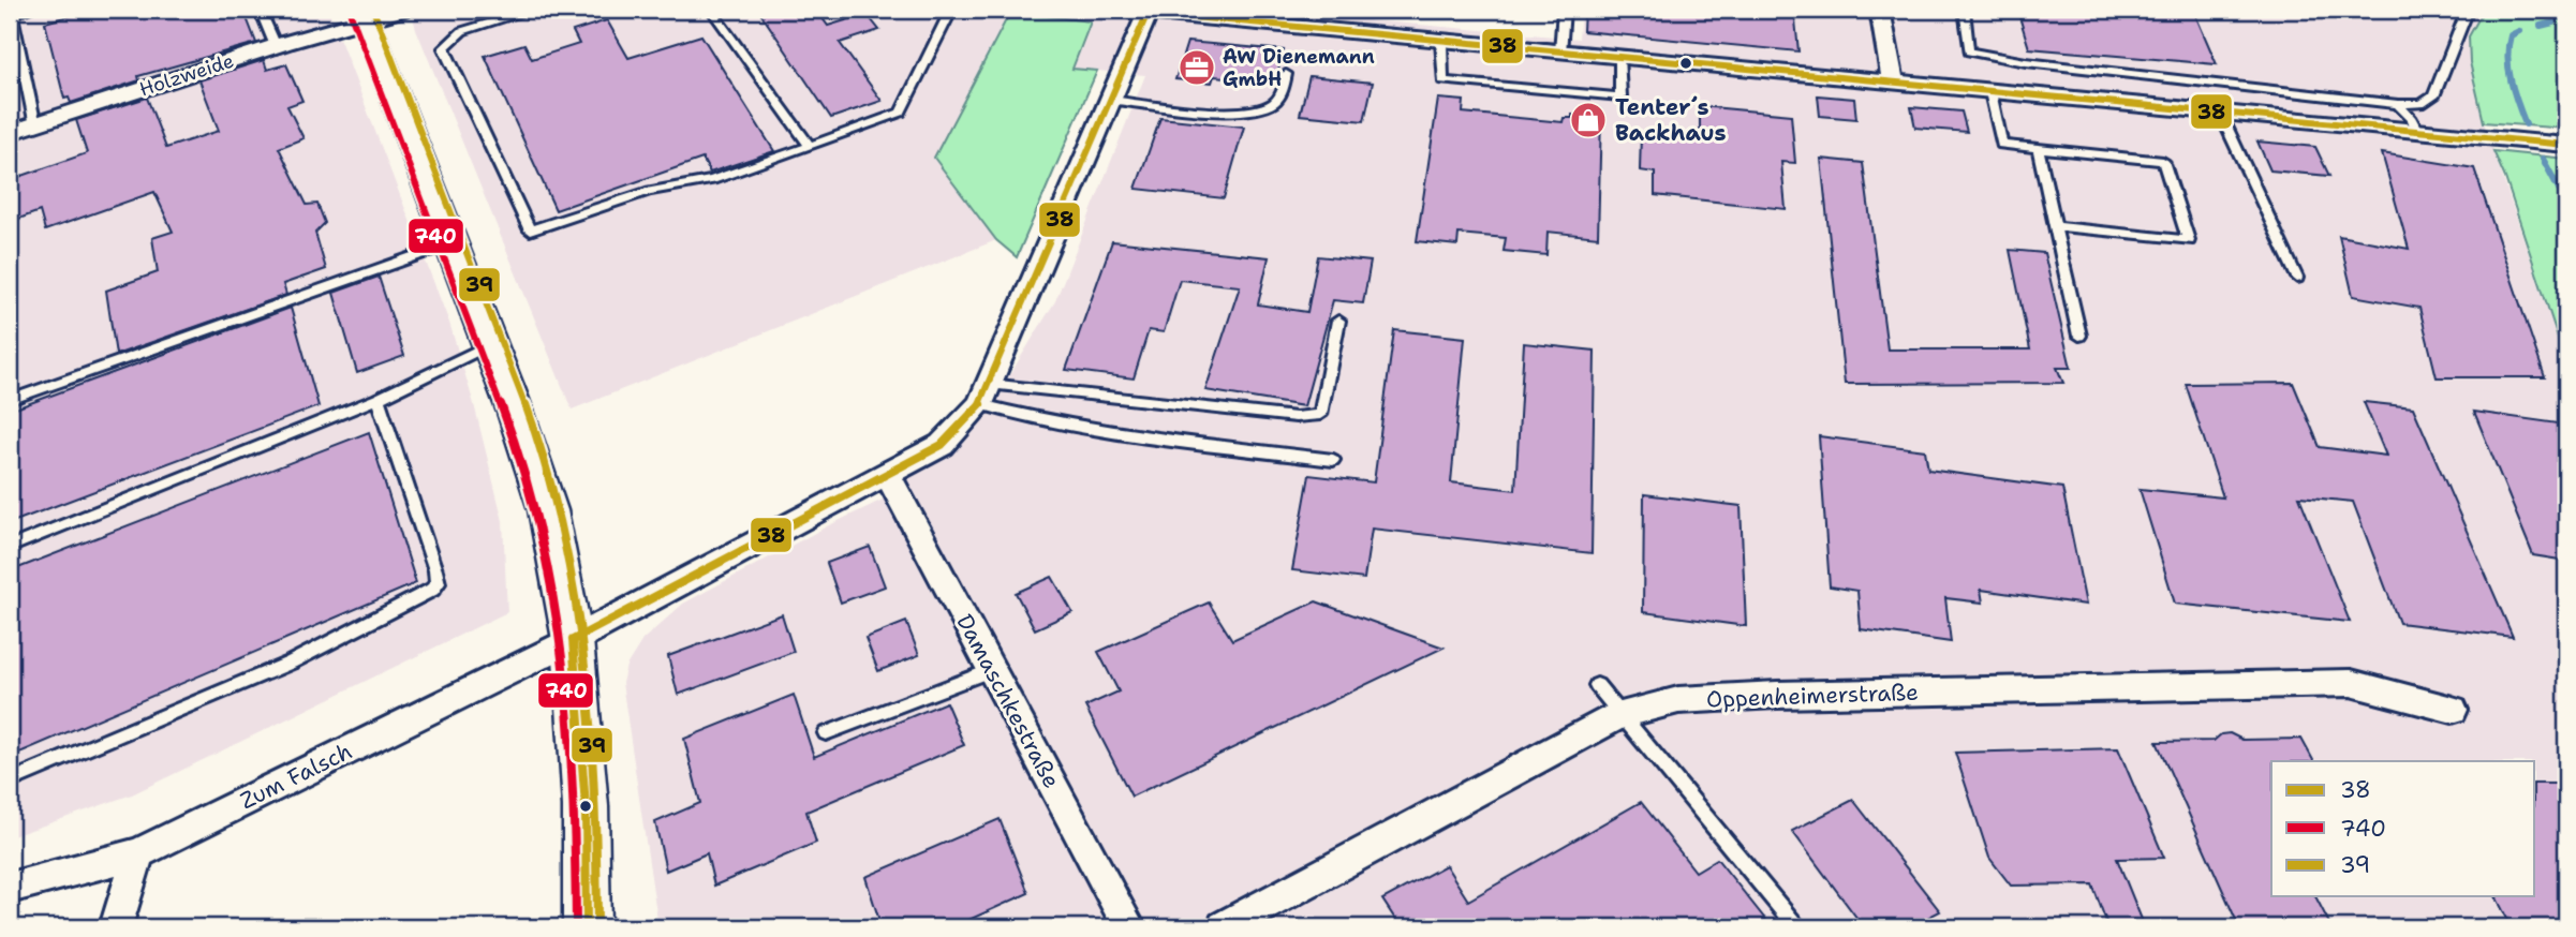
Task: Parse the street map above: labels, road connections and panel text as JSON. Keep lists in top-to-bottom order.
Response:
{
  "streets": {
    "street": [
      "Holzweide",
      "Oppenheimerstraße",
      "Damaschkestraße",
      "Zum Falsch"
    ]
  },
  "crossings": [
    ["Damaschkestraße", "Zum Falsch"]
  ],
  "places": {
    "office": ["AW Dienemann GmbH"],
    "shop": ["Tenter´s Backhaus"]
  },
  "lines": ["transit line 39", "transit line 38", "transit line 740"],
  "legend": ["38", "740", "39"]
}
